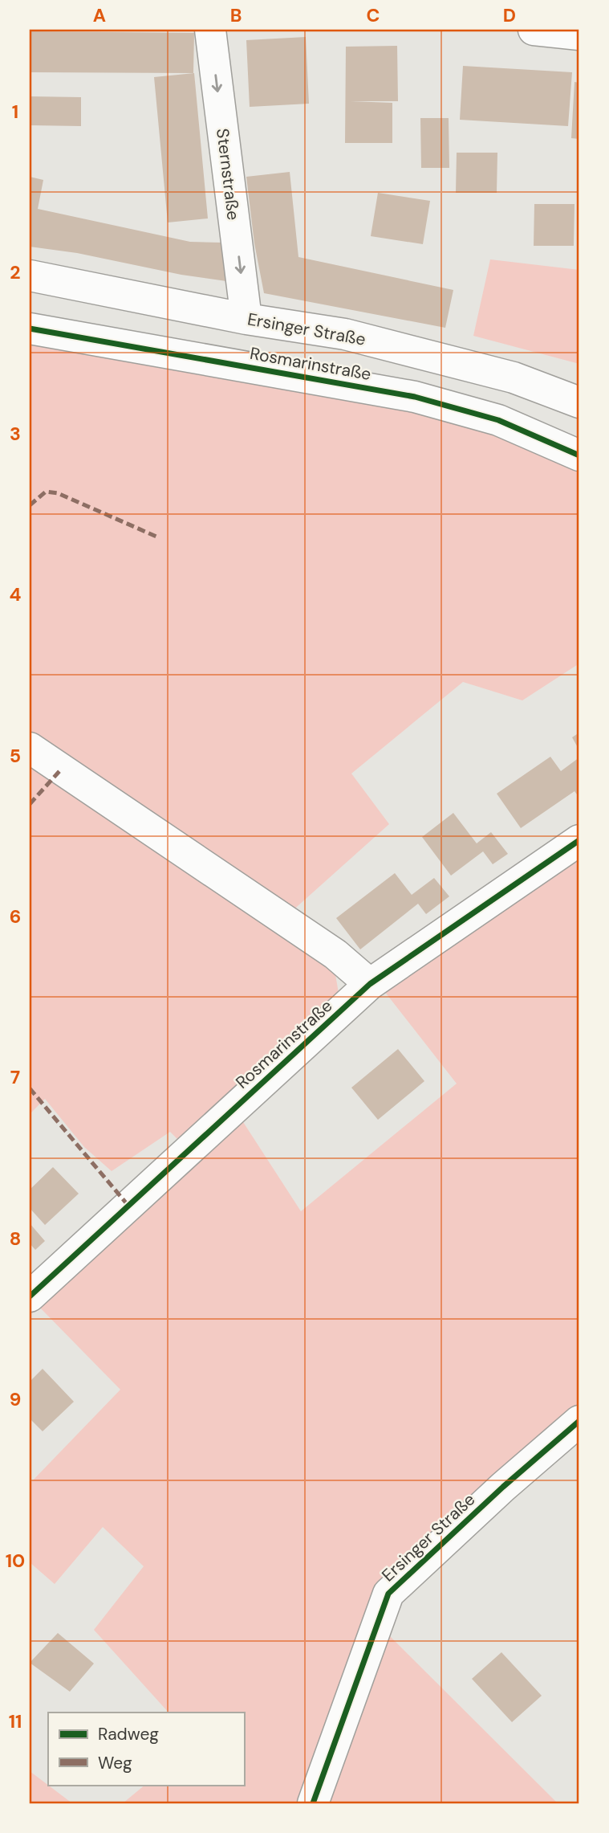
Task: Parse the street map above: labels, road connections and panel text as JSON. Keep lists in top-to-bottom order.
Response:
{
  "streets": {
    "street": ["Sternstraße", "Ersinger Straße", "Rosmarinstraße"]
  },
  "crossings": [
    ["Sternstraße", "Ersinger Straße"]
  ],
  "one_way": ["Sternstraße"],
  "legend": ["Radweg", "Weg"],
  "grid": {
    "columns": [
      "A",
      "B",
      "C",
      "D"
    ],
    "rows": [
      "1",
      "2",
      "3",
      "4",
      "5",
      "6",
      "7",
      "8",
      "9",
      "10",
      "11"
    ]
  }
}
